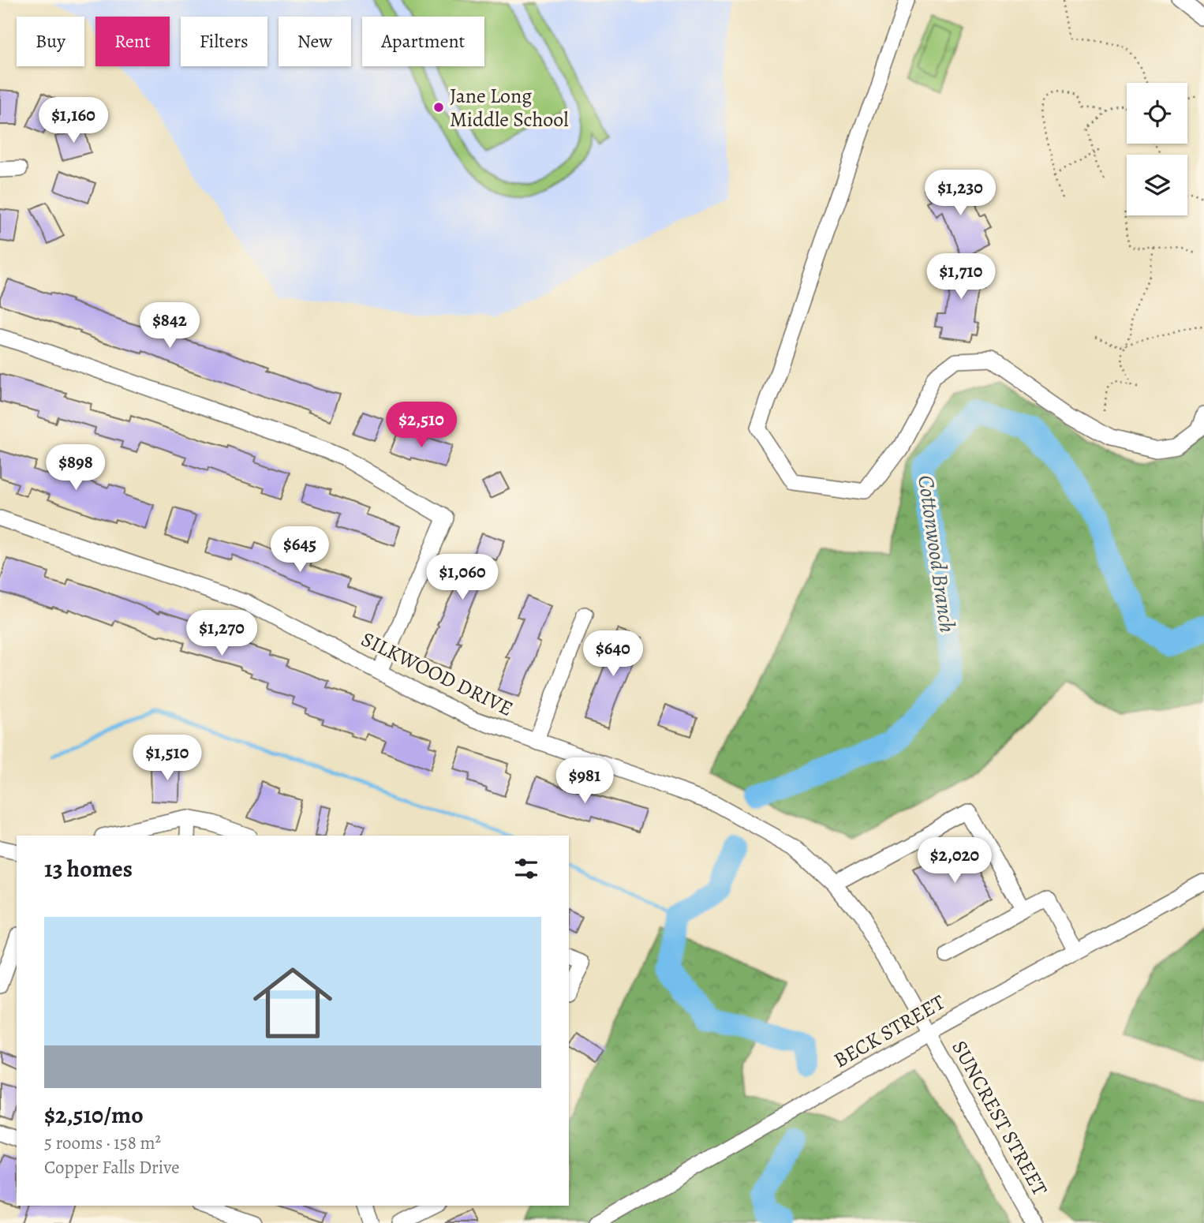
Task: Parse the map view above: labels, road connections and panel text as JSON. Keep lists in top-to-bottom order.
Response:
{
  "streets": {
    "street": ["SILKWOOD DRIVE", "BECK STREET", "SUNCREST STREET"]
  },
  "crossings": [
    ["SILKWOOD DRIVE", "BECK STREET"],
    ["SILKWOOD DRIVE", "SUNCREST STREET"],
    ["BECK STREET", "SUNCREST STREET"]
  ],
  "water": ["Cottonwood Branch"],
  "places": ["Jane Long Middle School"],
  "page": {
    "chip": [
      "Buy",
      "Rent",
      "Filters",
      "New",
      "Apartment"
    ],
    "price": [
      "$1,160",
      "$1,230",
      "$1,710",
      "$842",
      "$2,510",
      "$898",
      "$645",
      "$1,060",
      "$1,270",
      "$640",
      "$1,510",
      "$981",
      "$2,020"
    ],
    "heading": "13 homes",
    "list": [
      {
        "name": "$2,510/mo",
        "note": "5 rooms · 158 m² · Copper Falls Drive"
      }
    ]
  }
}
